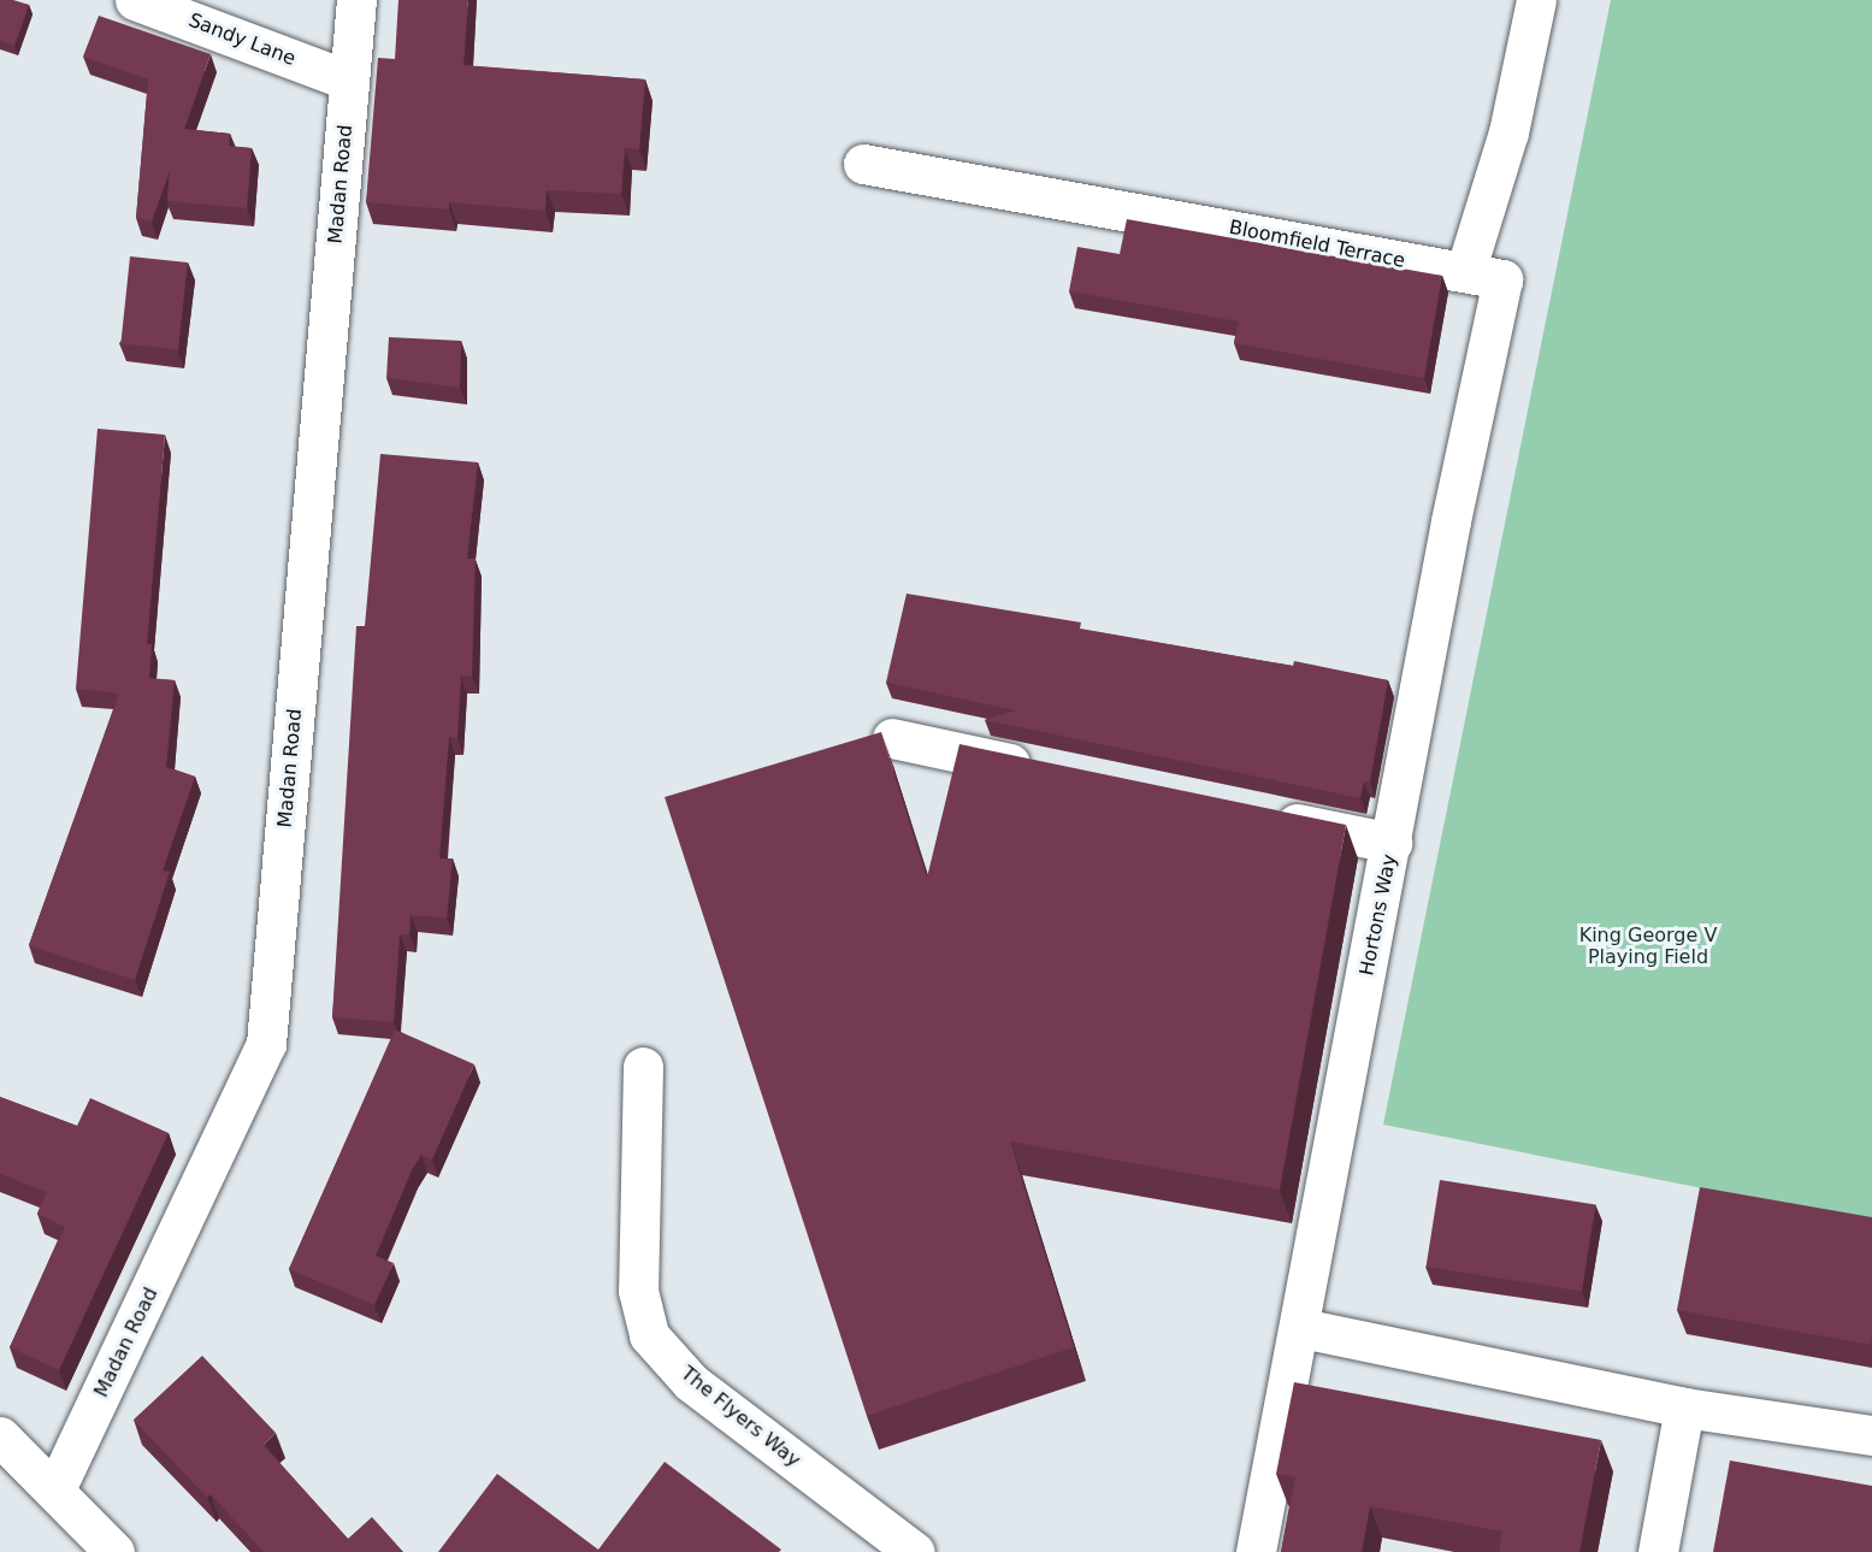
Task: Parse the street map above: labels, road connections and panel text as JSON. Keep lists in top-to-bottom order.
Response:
{
  "streets": {
    "street": [
      "Sandy Lane",
      "Madan Road",
      "Bloomfield Terrace",
      "Hortons Way",
      "The Flyers Way"
    ]
  },
  "crossings": [
    ["Sandy Lane", "Madan Road"],
    ["Bloomfield Terrace", "Hortons Way"]
  ],
  "parks": ["King George V Playing Field"]
}
